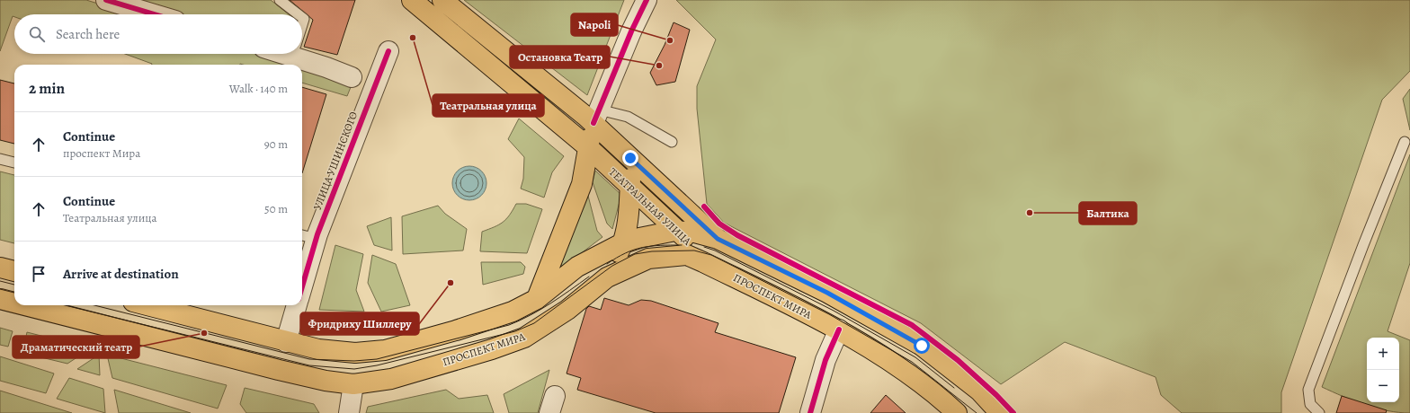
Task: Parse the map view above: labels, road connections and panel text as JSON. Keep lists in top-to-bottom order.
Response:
{
  "streets": {
    "main road": ["ТЕАТРАЛЬНАЯ УЛИЦА", "ПРОСПЕКТ МИРА"],
    "street": ["УЛИЦА УШИНСКОГО"]
  },
  "crossings": [
    ["ТЕАТРАЛЬНАЯ УЛИЦА", "ПРОСПЕКТ МИРА"]
  ],
  "places": [
    "Театральная улица",
    "Napoli",
    "Остановка Театр",
    "Балтика",
    "Фридриху Шиллеру",
    "Драматический театр"
  ],
  "page": {
    "search": "Search here",
    "heading": ["2 min", "Walk · 140 m"],
    "list": [
      ["Continue", "проспект Мира", "90 m"],
      ["Continue", "Театральная улица", "50 m"],
      "Arrive at destination"
    ],
    "map_buttons": ["+", "−"]
  }
}
